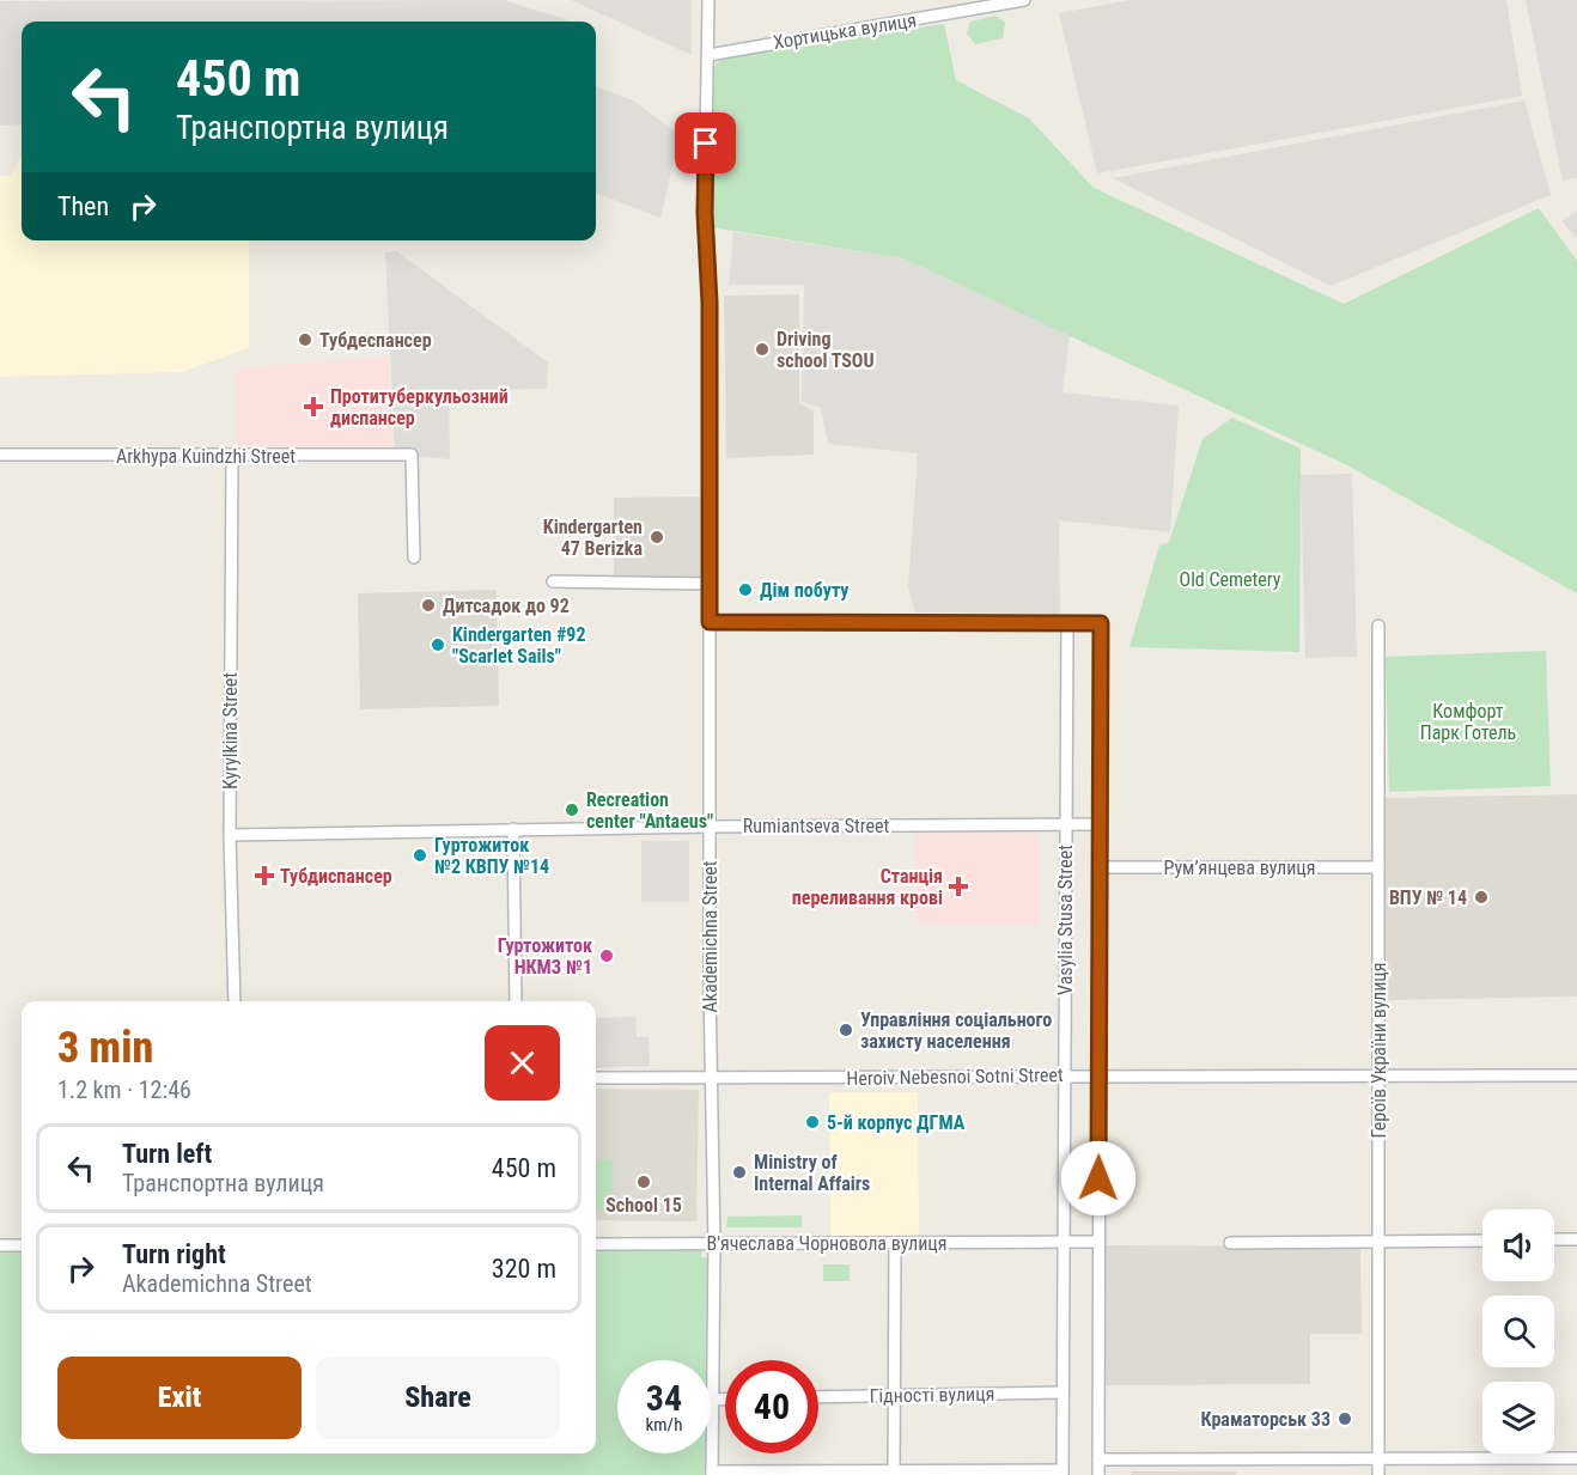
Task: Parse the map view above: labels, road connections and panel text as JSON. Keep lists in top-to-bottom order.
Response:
{
  "streets": {
    "street": [
      "Хортицька вулиця",
      "Arkhypa Kuindzhi Street",
      "Kyrylkina Street",
      "Rumiantseva Street",
      "Рум’янцева вулиця",
      "Vasylia Stusa Street",
      "Akademichna Street",
      "Героїв України вулиця",
      "Heroiv Nebesnoi Sotni Street",
      "В'ячеслава Чорновола вулиця",
      "Гідності вулиця"
    ]
  },
  "crossings": [
    ["Хортицька вулиця", "Akademichna Street"],
    ["Arkhypa Kuindzhi Street", "Kyrylkina Street"],
    ["Kyrylkina Street", "Rumiantseva Street"],
    ["Rumiantseva Street", "Vasylia Stusa Street"],
    ["Rumiantseva Street", "Akademichna Street"],
    ["Рум’янцева вулиця", "Vasylia Stusa Street"],
    ["Рум’янцева вулиця", "Героїв України вулиця"],
    ["Vasylia Stusa Street", "Heroiv Nebesnoi Sotni Street"],
    ["Vasylia Stusa Street", "В'ячеслава Чорновола вулиця"],
    ["Vasylia Stusa Street", "Гідності вулиця"],
    ["Akademichna Street", "Heroiv Nebesnoi Sotni Street"],
    ["Akademichna Street", "В'ячеслава Чорновола вулиця"],
    ["Героїв України вулиця", "Heroiv Nebesnoi Sotni Street"]
  ],
  "parks": ["Old Cemetery", "Комфорт Парк Готель"],
  "places": {
    "other": [
      "Тубдеспансер",
      "Driving school TSOU",
      "Kindergarten 47 Berizka",
      "Дім побуту",
      "Дитсадок до 92",
      "Kindergarten #92 \"Scarlet Sails\"",
      "Recreation center \"Antaeus\"",
      "Гуртожиток №2 КВПУ №14",
      "ВПУ № 14",
      "Гуртожиток НКМЗ №1",
      "Управління соціального захисту населення",
      "5-й корпус ДГМА",
      "Ministry of Internal Affairs",
      "School 15",
      "Краматорськ 33"
    ],
    "health": ["Протитуберкульозний диспансер", "Тубдиспансер", "Станція переливання крові"]
  },
  "page": {
    "turn": ["450 m", "Транспортна вулиця"],
    "then": "Then",
    "heading": ["3 min", "1.2 km · 12:46"],
    "list": [
      {
        "name": "Turn left",
        "note": "Транспортна вулиця",
        "value": "450 m"
      },
      {
        "name": "Turn right",
        "note": "Akademichna Street",
        "value": "320 m"
      }
    ],
    "buttons": ["Exit", "Share"],
    "speed": "34 km/h",
    "limit": "40"
  }
}
